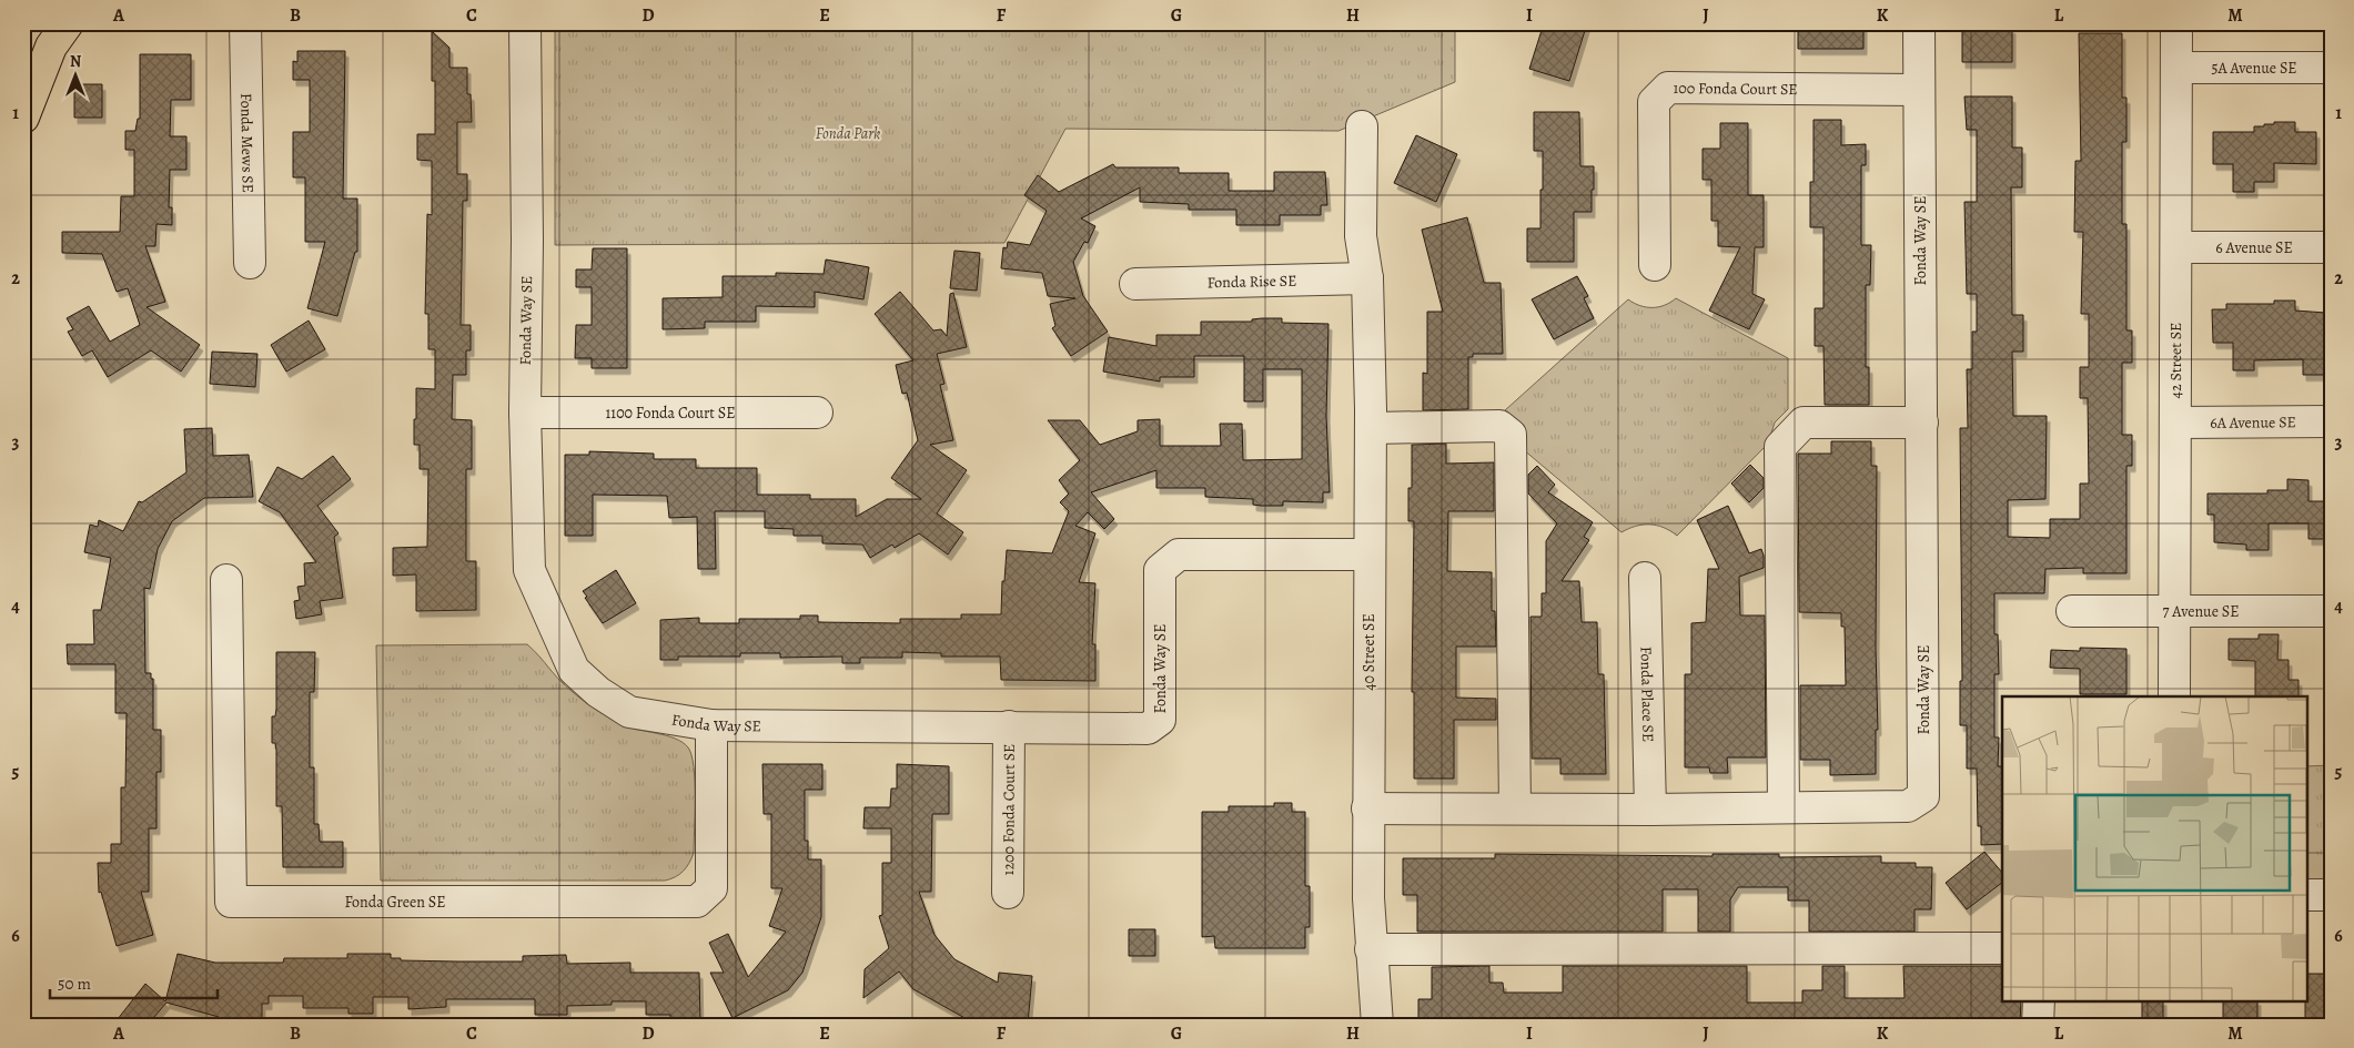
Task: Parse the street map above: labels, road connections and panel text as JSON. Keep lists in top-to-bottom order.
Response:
{
  "streets": {
    "street": [
      "5A Avenue SE",
      "100 Fonda Court SE",
      "Fonda Mews SE",
      "Fonda Way SE",
      "6 Avenue SE",
      "Fonda Rise SE",
      "42 Street SE",
      "1100 Fonda Court SE",
      "6A Avenue SE",
      "7 Avenue SE",
      "40 Street SE",
      "Fonda Place SE",
      "1200 Fonda Court SE",
      "Fonda Green SE"
    ]
  },
  "crossings": [
    ["5A Avenue SE", "42 Street SE"],
    ["100 Fonda Court SE", "Fonda Way SE"],
    ["Fonda Way SE", "1100 Fonda Court SE"],
    ["Fonda Way SE", "40 Street SE"],
    ["Fonda Way SE", "Fonda Place SE"],
    ["Fonda Way SE", "1200 Fonda Court SE"],
    ["Fonda Way SE", "Fonda Green SE"],
    ["6 Avenue SE", "42 Street SE"],
    ["Fonda Rise SE", "40 Street SE"],
    ["42 Street SE", "6A Avenue SE"],
    ["42 Street SE", "7 Avenue SE"]
  ],
  "parks": ["Fonda Park"],
  "scale_bar": "50 m",
  "north": "top",
  "grid": {
    "columns": [
      "A",
      "B",
      "C",
      "D",
      "E",
      "F",
      "G",
      "H",
      "I",
      "J",
      "K",
      "L",
      "M"
    ],
    "rows": [
      "1",
      "2",
      "3",
      "4",
      "5",
      "6"
    ]
  }
}
